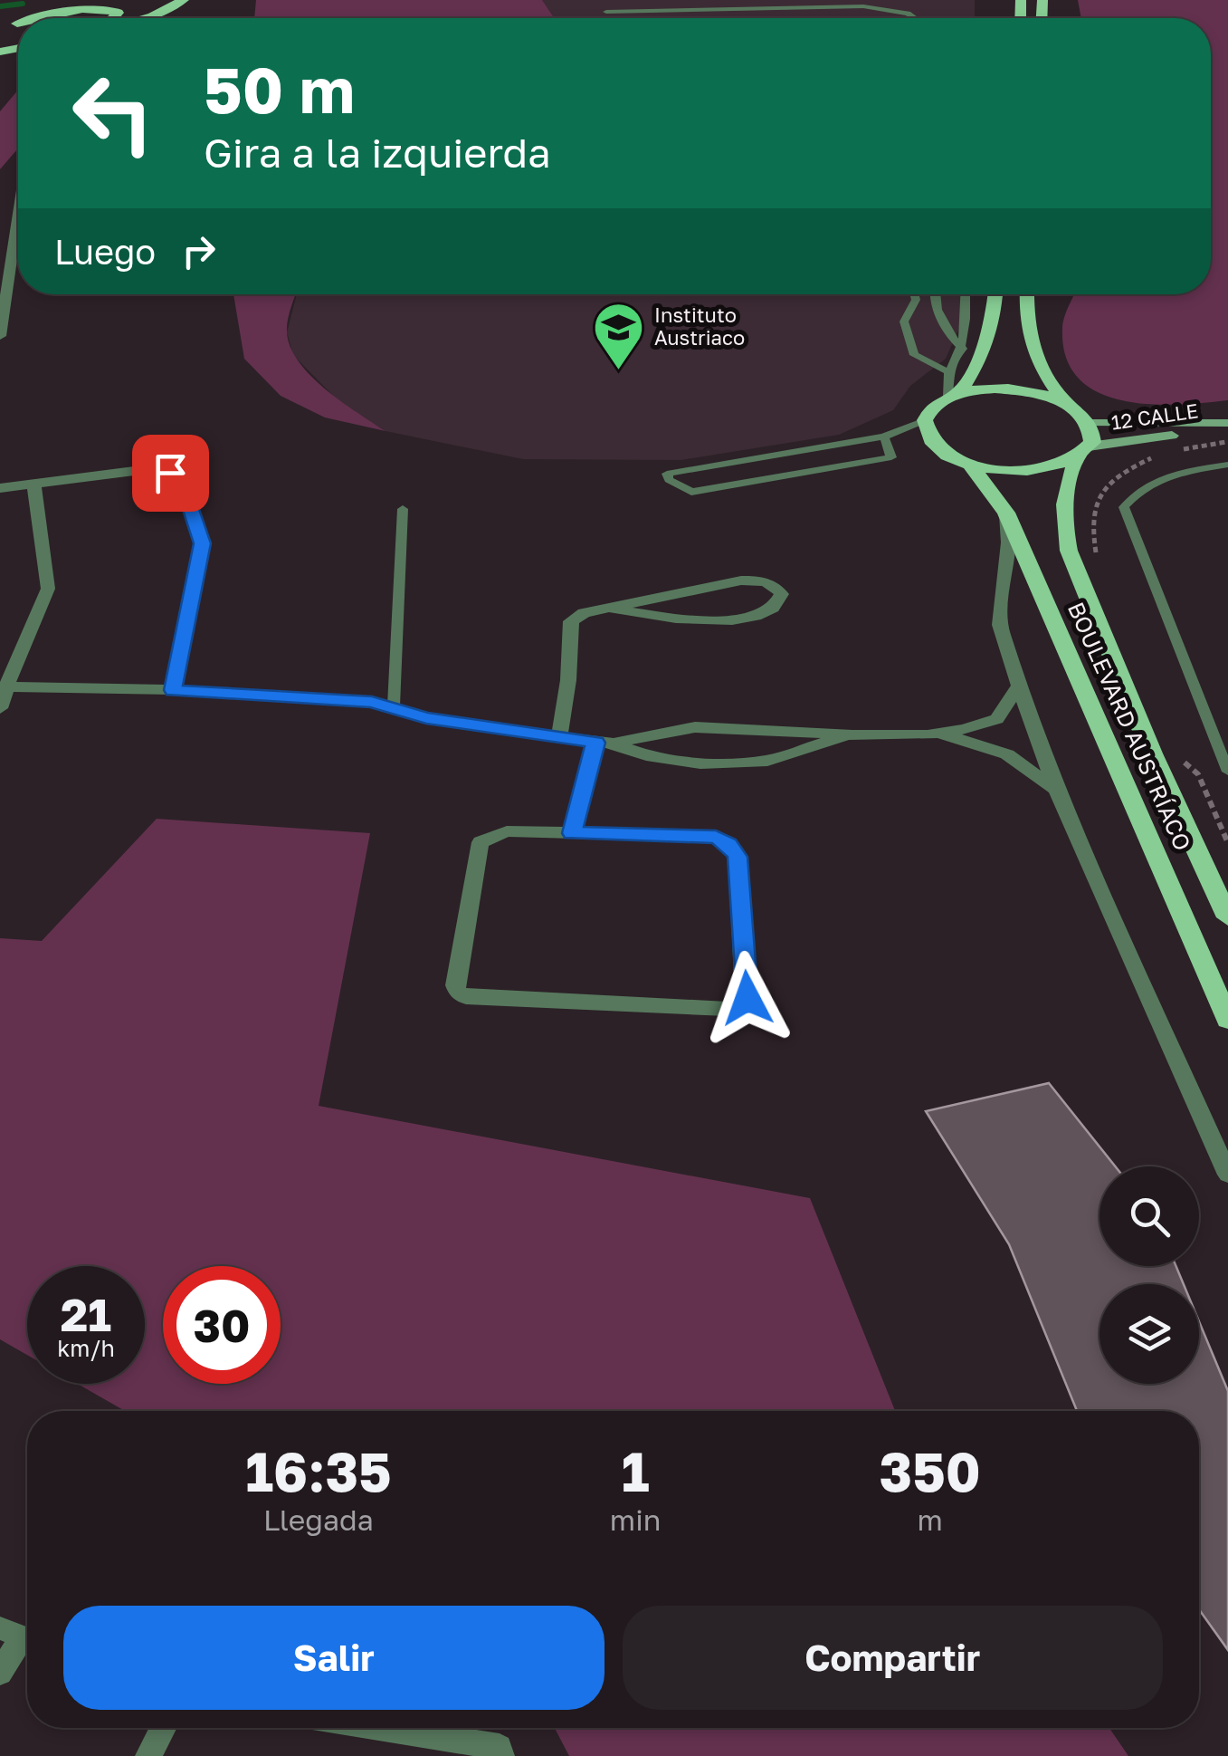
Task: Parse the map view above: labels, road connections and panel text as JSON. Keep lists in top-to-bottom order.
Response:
{
  "streets": {
    "main road": ["BOULEVARD AUSTRÍACO"],
    "street": ["12 CALLE"]
  },
  "crossings": [
    ["12 CALLE", "BOULEVARD AUSTRÍACO"]
  ],
  "places": {
    "school or university": ["Instituto Austriaco"]
  },
  "page": {
    "turn": ["50 m", "Gira a la izquierda"],
    "then": "Luego",
    "speed": "21 km/h",
    "limit": "30",
    "eta": [
      "16:35",
      "Llegada",
      "1",
      "min",
      "350",
      "m"
    ],
    "buttons": ["Salir", "Compartir"]
  }
}
